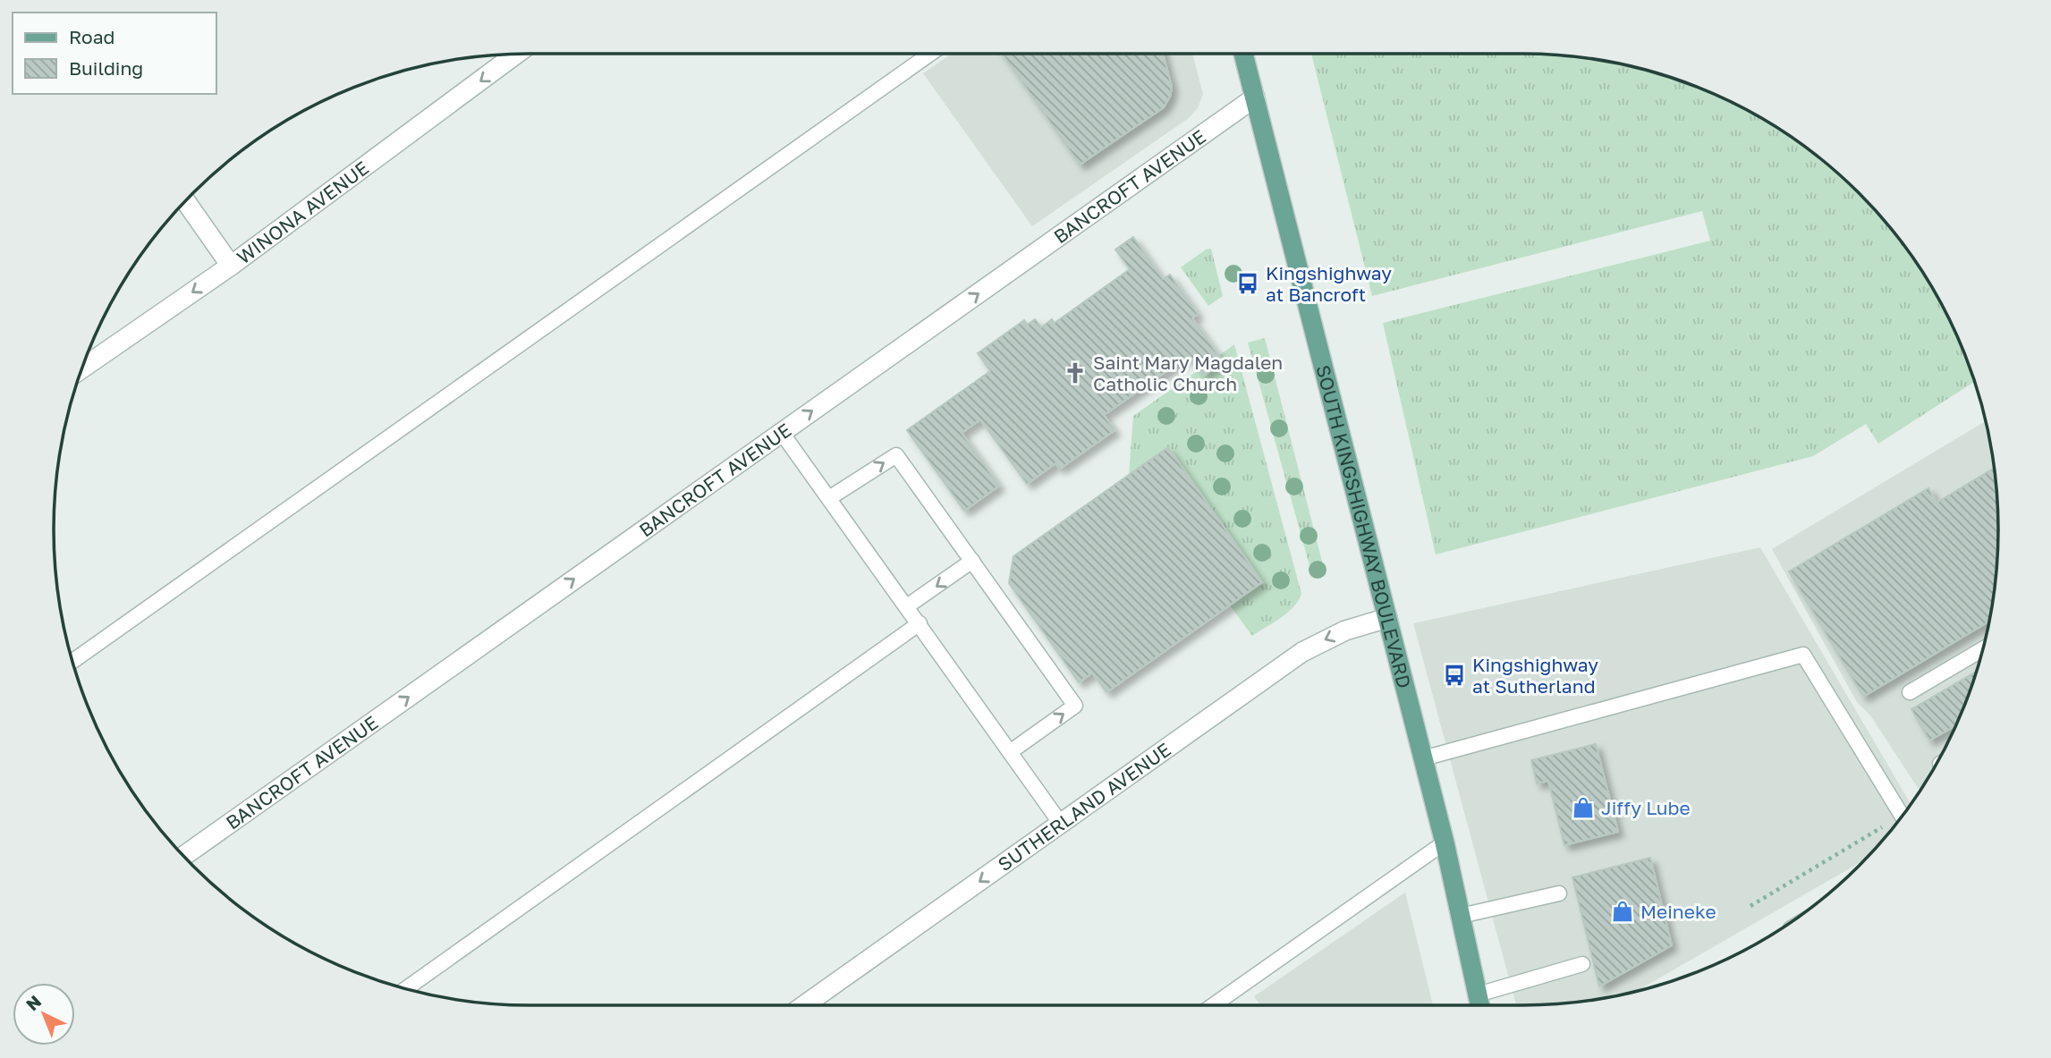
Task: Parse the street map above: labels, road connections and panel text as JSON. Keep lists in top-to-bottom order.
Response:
{
  "streets": {
    "main road": ["SOUTH KINGSHIGHWAY BOULEVARD"],
    "street": ["BANCROFT AVENUE", "WINONA AVENUE", "SUTHERLAND AVENUE"]
  },
  "crossings": [
    ["BANCROFT AVENUE", "SOUTH KINGSHIGHWAY BOULEVARD"],
    ["SOUTH KINGSHIGHWAY BOULEVARD", "SUTHERLAND AVENUE"]
  ],
  "one_way": ["BANCROFT AVENUE", "WINONA AVENUE", "SUTHERLAND AVENUE"],
  "places": {
    "bus stop": ["Kingshighway at Bancroft", "Kingshighway at Sutherland"],
    "church": ["Saint Mary Magdalen Catholic Church"],
    "shop": ["Jiffy Lube", "Meineke"]
  },
  "legend": ["Road", "Building"],
  "north": "top left"
}
